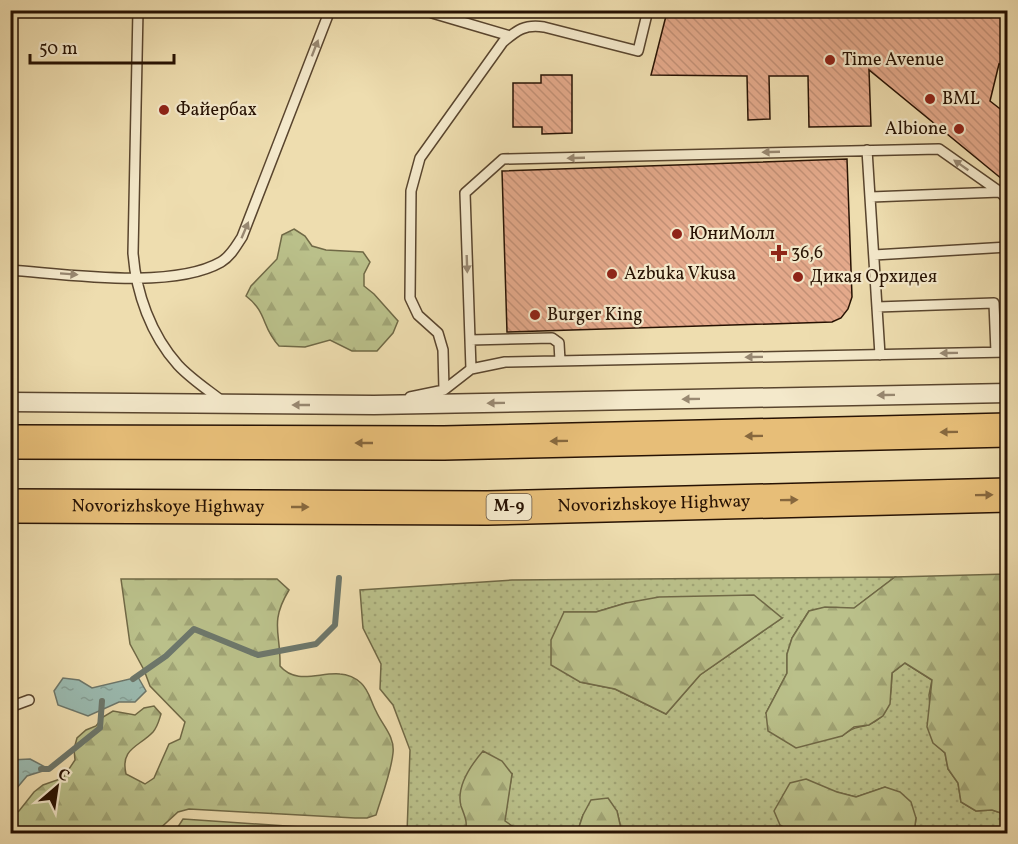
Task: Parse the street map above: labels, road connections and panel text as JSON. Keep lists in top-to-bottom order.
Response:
{
  "streets": {
    "highway": ["Novorizhskoye Highway", "М-9"]
  },
  "places": {
    "other": [
      "Time Avenue",
      "BML",
      "Файербах",
      "Albione",
      "ЮниМолл",
      "Azbuka Vkusa",
      "Дикая Орхидея",
      "Burger King"
    ],
    "health": ["36,6"]
  },
  "scale_bar": "50 m",
  "north": "top right"
}
